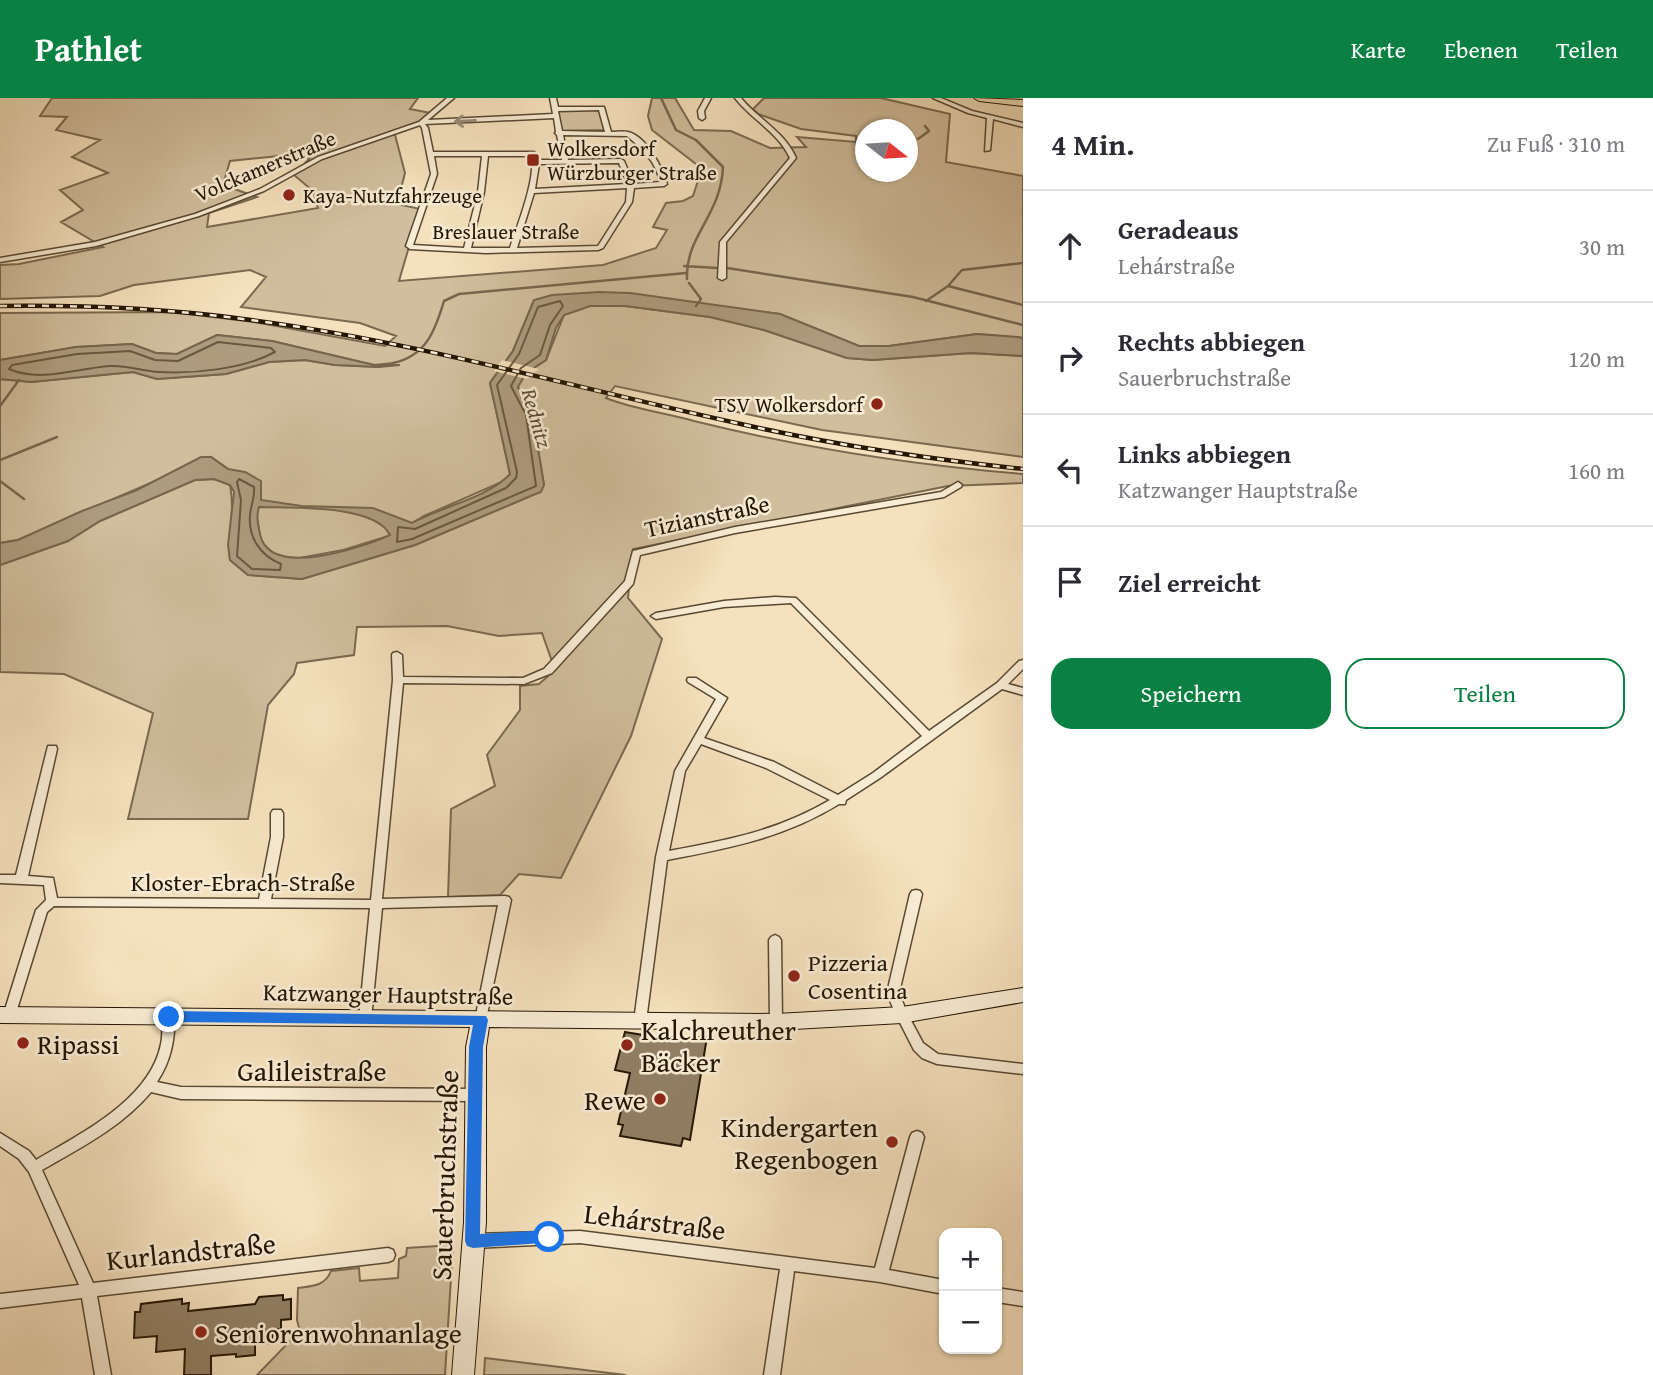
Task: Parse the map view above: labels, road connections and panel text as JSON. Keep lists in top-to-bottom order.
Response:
{
  "streets": {
    "main road": ["Katzwanger Hauptstraße", "Sauerbruchstraße"],
    "street": [
      "Volckamerstraße",
      "Breslauer Straße",
      "Tizianstraße",
      "Kloster-Ebrach-Straße",
      "Galileistraße",
      "Lehárstraße",
      "Kurlandstraße"
    ]
  },
  "crossings": [
    ["Kloster-Ebrach-Straße", "Katzwanger Hauptstraße"],
    ["Kloster-Ebrach-Straße", "Sauerbruchstraße"],
    ["Katzwanger Hauptstraße", "Sauerbruchstraße"],
    ["Galileistraße", "Sauerbruchstraße"],
    ["Sauerbruchstraße", "Lehárstraße"]
  ],
  "water": ["Rednitz"],
  "places": {
    "transit": ["Wolkersdorf Würzburger Straße"],
    "other": [
      "Kaya-Nutzfahrzeuge",
      "TSV Wolkersdorf",
      "Pizzeria Cosentina",
      "Ripassi",
      "Kalchreuther Bäcker",
      "Rewe",
      "Kindergarten Regenbogen",
      "Seniorenwohnanlage"
    ]
  },
  "north": "right",
  "page": {
    "header": "Pathlet",
    "nav": ["Karte", "Ebenen", "Teilen"],
    "heading": ["4 Min.", "Zu Fuß · 310 m"],
    "list": [
      ["Geradeaus", "Lehárstraße", "30 m"],
      ["Rechts abbiegen", "Sauerbruchstraße", "120 m"],
      ["Links abbiegen", "Katzwanger Hauptstraße", "160 m"],
      "Ziel erreicht"
    ],
    "buttons": ["Speichern", "Teilen"],
    "map_buttons": ["+", "−"]
  }
}
